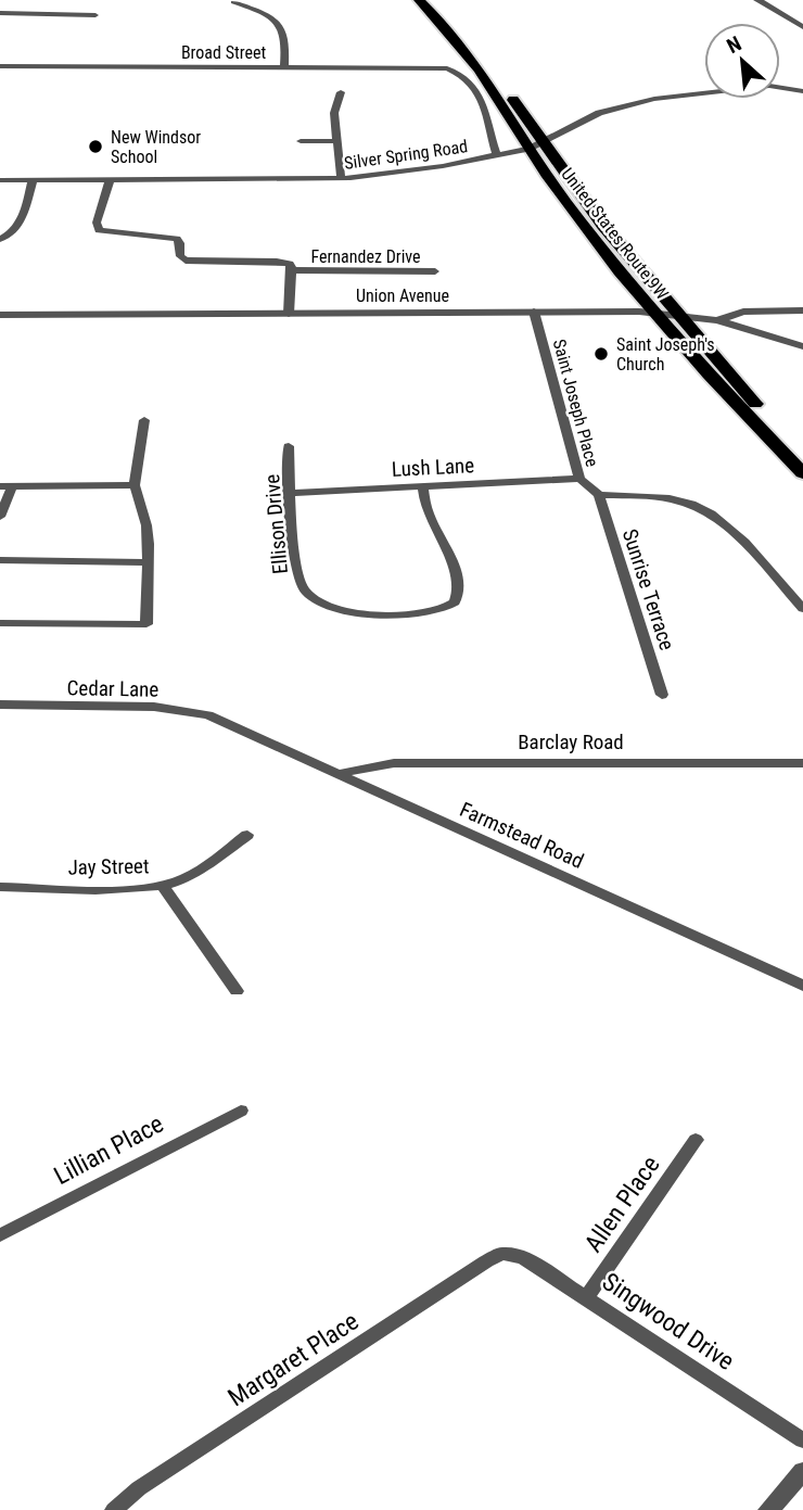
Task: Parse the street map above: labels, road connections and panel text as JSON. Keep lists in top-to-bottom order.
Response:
{
  "streets": {
    "highway": ["United States Route 9W"],
    "street": [
      "Broad Street",
      "Silver Spring Road",
      "Fernandez Drive",
      "Union Avenue",
      "Saint Joseph Place",
      "Lush Lane",
      "Ellison Drive",
      "Sunrise Terrace",
      "Cedar Lane",
      "Barclay Road",
      "Farmstead Road",
      "Jay Street",
      "Lillian Place",
      "Allen Place",
      "Singwood Drive",
      "Margaret Place"
    ]
  },
  "crossings": [
    ["Broad Street", "Silver Spring Road"],
    ["Silver Spring Road", "United States Route 9W"],
    ["Silver Spring Road", "Fernandez Drive"],
    ["United States Route 9W", "Union Avenue"],
    ["Union Avenue", "Saint Joseph Place"],
    ["Saint Joseph Place", "Lush Lane"],
    ["Saint Joseph Place", "Sunrise Terrace"],
    ["Lush Lane", "Ellison Drive"],
    ["Cedar Lane", "Farmstead Road"],
    ["Barclay Road", "Farmstead Road"],
    ["Allen Place", "Singwood Drive"],
    ["Singwood Drive", "Margaret Place"]
  ],
  "places": ["New Windsor School", "Saint Joseph's Church"],
  "north": "top left"
}
